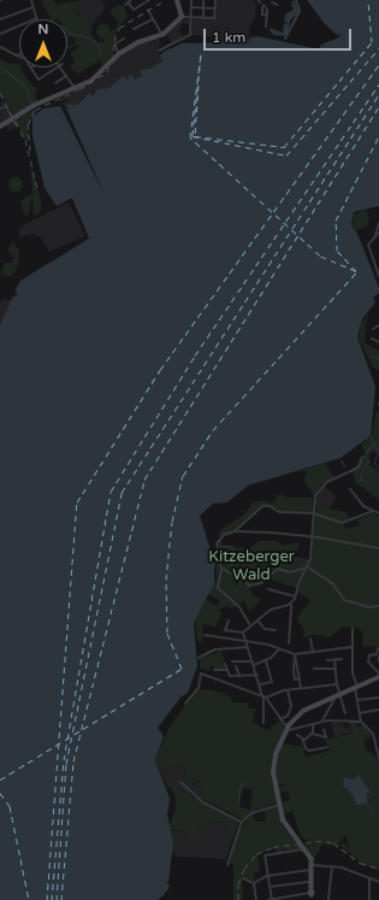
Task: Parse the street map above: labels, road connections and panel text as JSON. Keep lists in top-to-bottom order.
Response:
{
  "parks": ["Kitzeberger Wald"],
  "scale_bar": "1 km",
  "north": "top"
}
